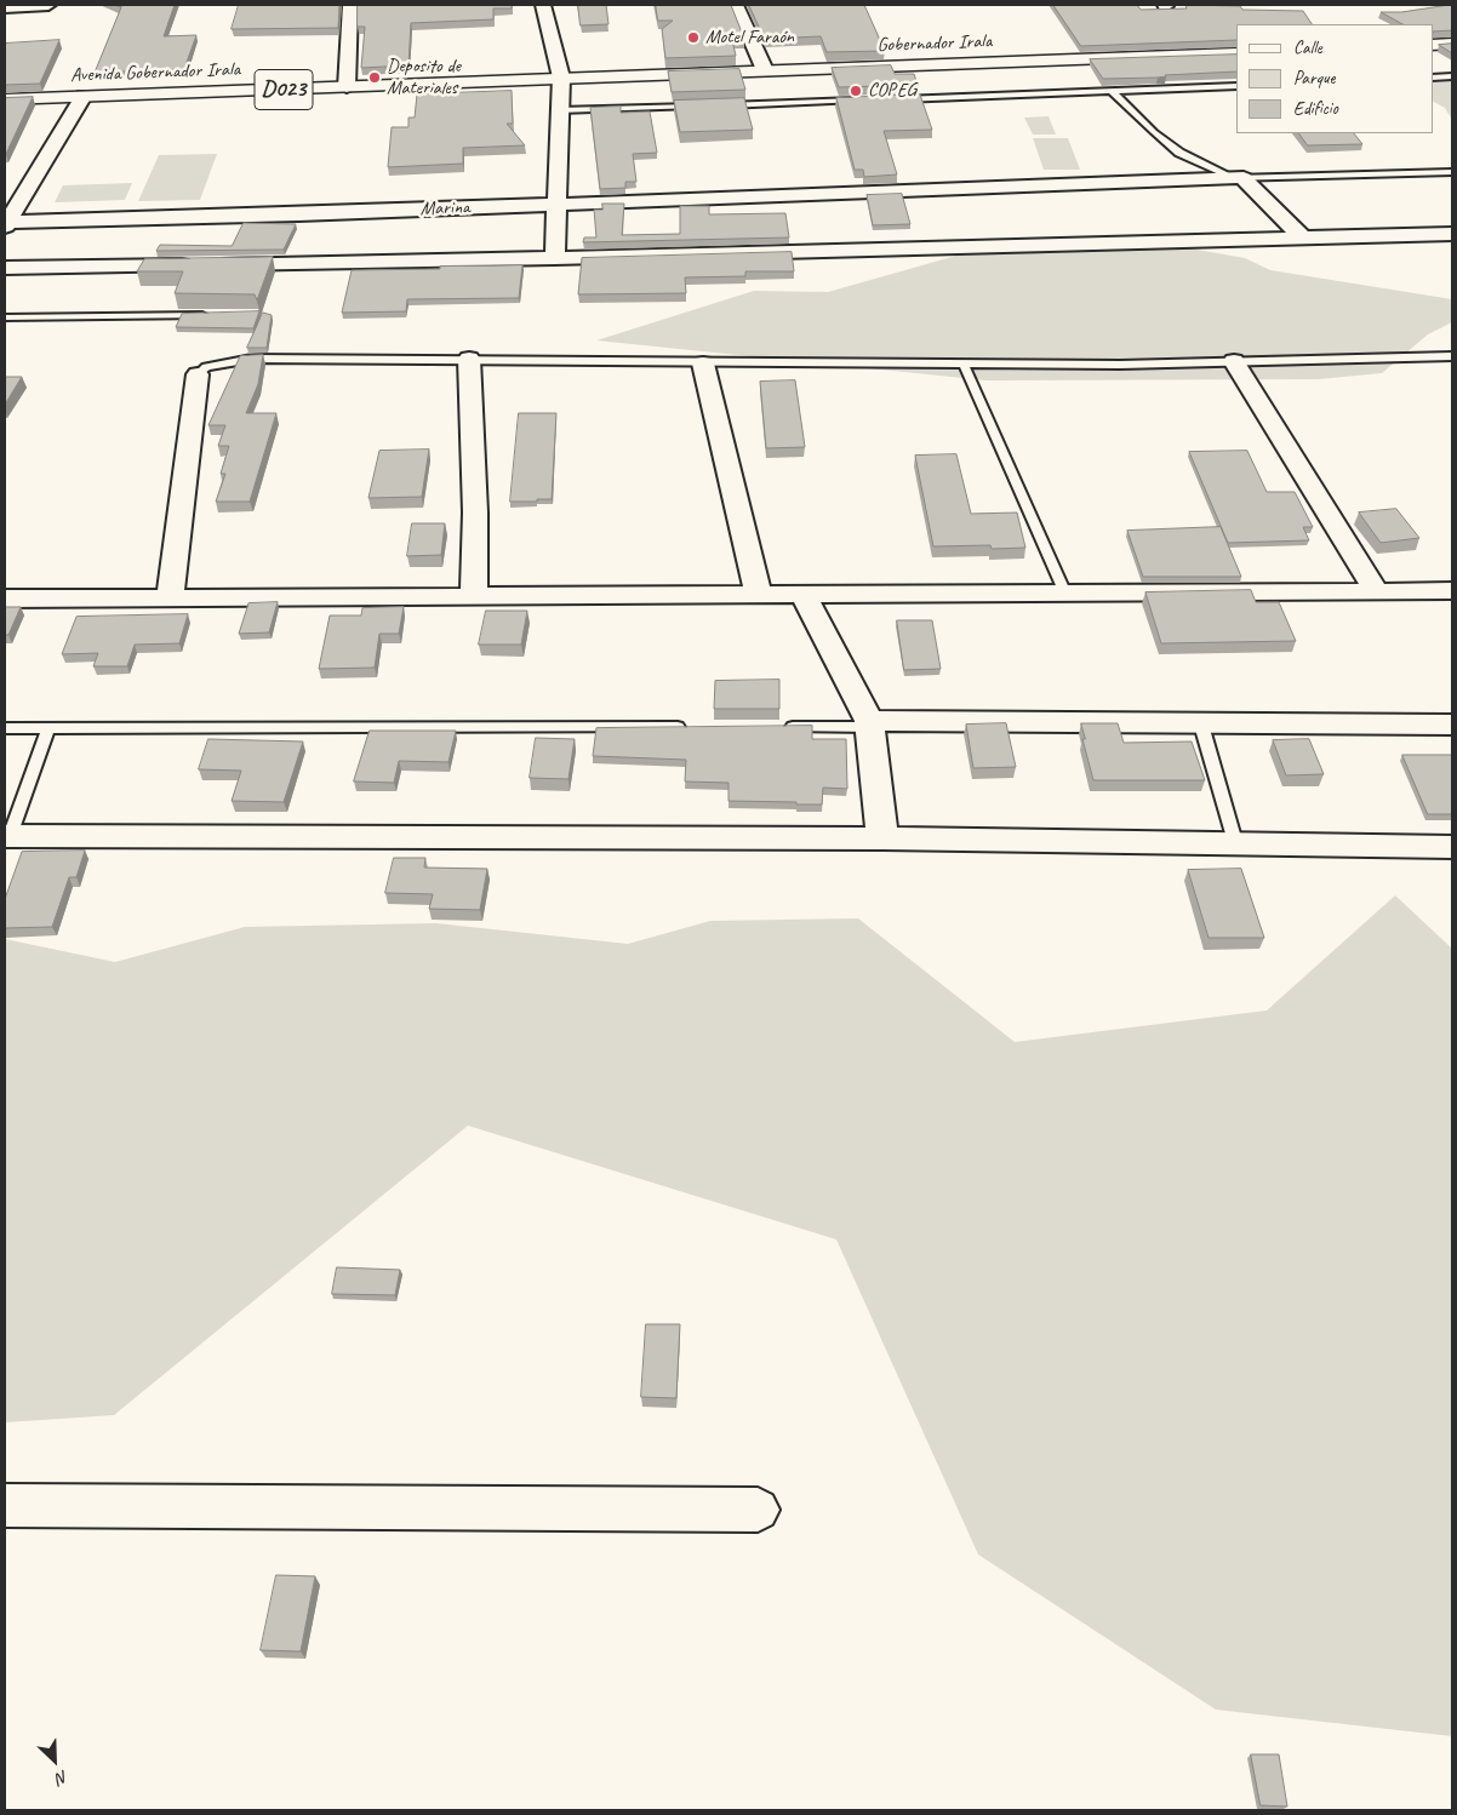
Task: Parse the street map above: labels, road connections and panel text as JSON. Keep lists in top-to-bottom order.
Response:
{
  "streets": {
    "main road": ["Gobernador Irala", "Avenida Gobernador Irala", "D023"],
    "street": ["Marina"]
  },
  "crossings": [
    ["Gobernador Irala", "Avenida Gobernador Irala"]
  ],
  "places": ["Motel Faraón", "Deposito de Materiales", "COPEG"],
  "legend": ["Calle", "Parque", "Edificio"],
  "north": "bottom right"
}
